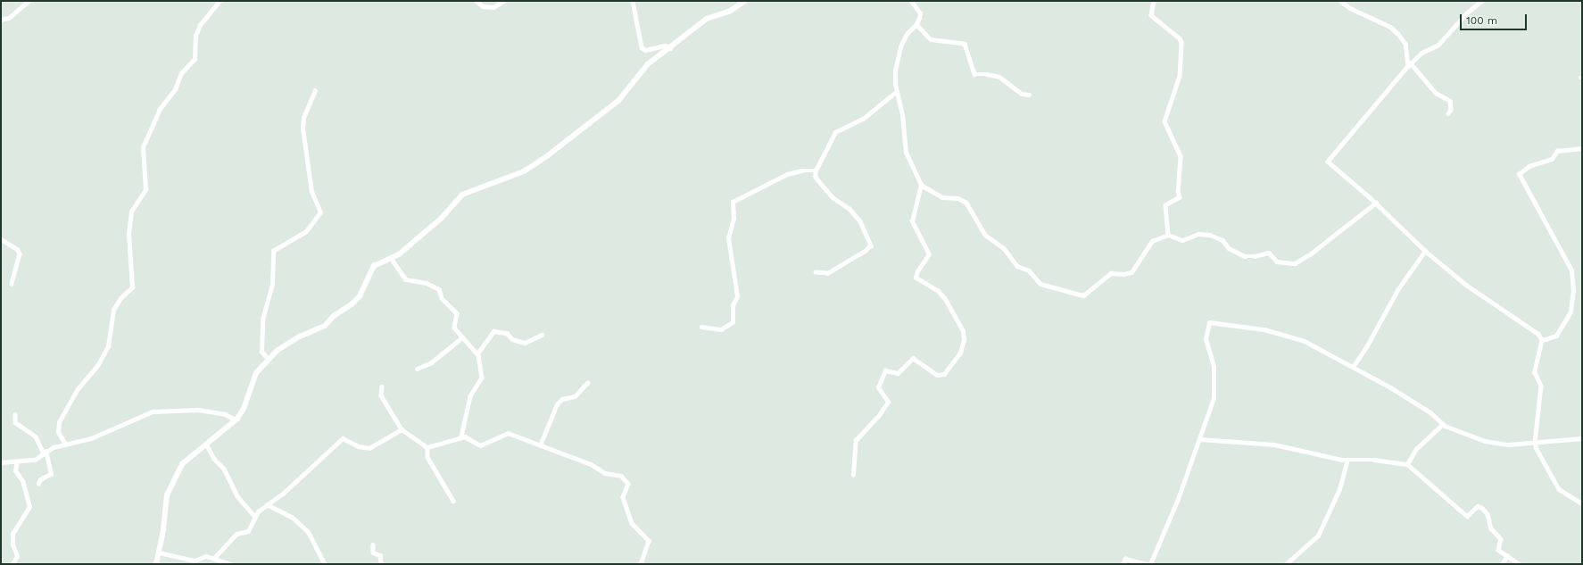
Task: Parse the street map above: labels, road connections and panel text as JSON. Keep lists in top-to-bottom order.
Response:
{
  "scale_bar": "100 m"
}
